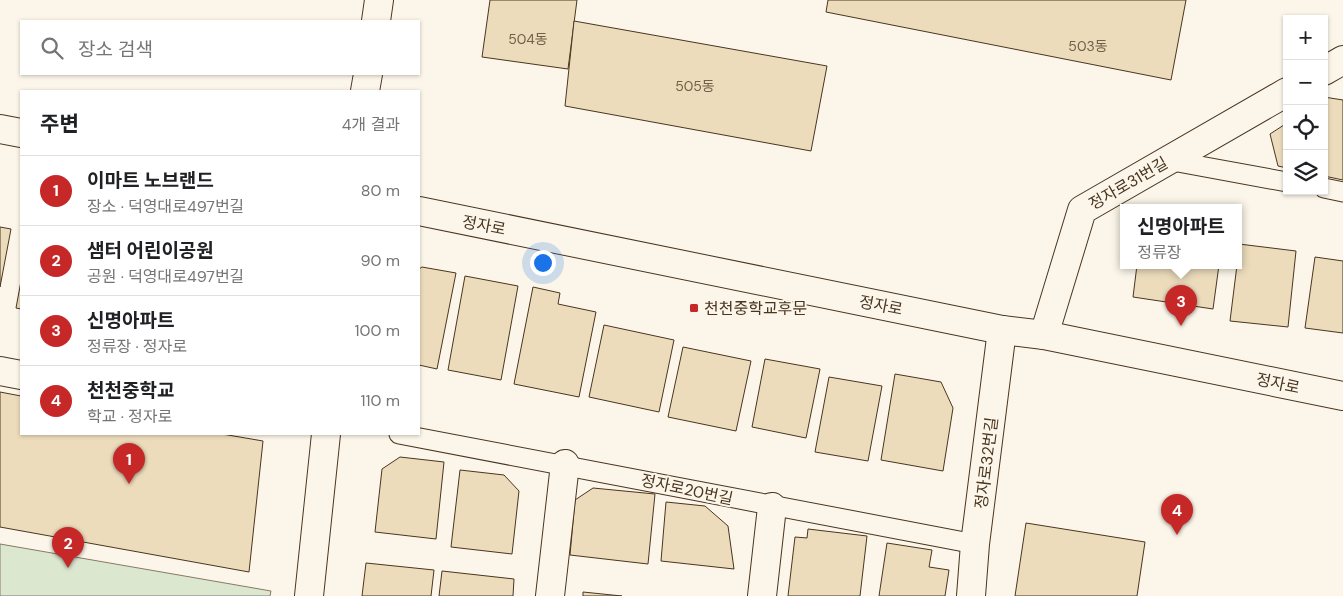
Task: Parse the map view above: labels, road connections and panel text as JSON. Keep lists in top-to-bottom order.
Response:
{
  "streets": {
    "street": ["정자로31번길", "정자로", "정자로32번길"],
    "lane": ["정자로20번길"]
  },
  "crossings": [
    ["정자로31번길", "정자로"],
    ["정자로", "정자로32번길"],
    ["정자로32번길", "정자로20번길"]
  ],
  "places": {
    "transit": ["천천중학교후문"]
  },
  "house_numbers": ["504동", "503동", "505동"],
  "page": {
    "map_buttons": ["+", "−"],
    "search": "장소 검색",
    "heading": ["주변", "4개 결과"],
    "list": [
      {
        "mark": "1",
        "name": "이마트 노브랜드",
        "note": "장소 · 덕영대로497번길",
        "value": "80 m"
      },
      {
        "mark": "2",
        "name": "샘터 어린이공원",
        "note": "공원 · 덕영대로497번길",
        "value": "90 m"
      },
      {
        "mark": "3",
        "name": "신명아파트",
        "note": "정류장 · 정자로",
        "value": "100 m"
      },
      {
        "mark": "4",
        "name": "천천중학교",
        "note": "학교 · 정자로",
        "value": "110 m"
      }
    ],
    "popup": ["신명아파트", "정류장"],
    "pins": [
      "3",
      "1",
      "4",
      "2"
    ]
  }
}
